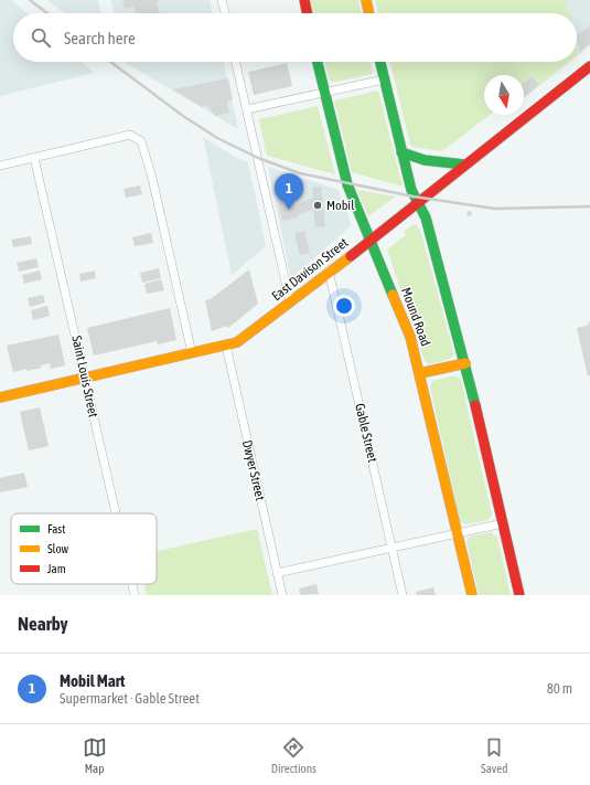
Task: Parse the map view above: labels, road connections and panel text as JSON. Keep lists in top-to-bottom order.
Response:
{
  "streets": {
    "main road": ["East Davison Street", "Mound Road"],
    "street": ["Saint Louis Street", "Gable Street", "Dwyer Street"]
  },
  "crossings": [
    ["East Davison Street", "Mound Road"],
    ["East Davison Street", "Saint Louis Street"],
    ["East Davison Street", "Gable Street"],
    ["East Davison Street", "Dwyer Street"]
  ],
  "places": ["Mobil"],
  "legend": ["Fast", "Slow", "Jam"],
  "north": "bottom",
  "page": {
    "search": "Search here",
    "pins": "1",
    "heading": "Nearby",
    "list": [
      {
        "mark": "1",
        "name": "Mobil Mart",
        "note": "Supermarket · Gable Street",
        "value": "80 m"
      }
    ],
    "nav": ["Map", "Directions", "Saved"]
  }
}
